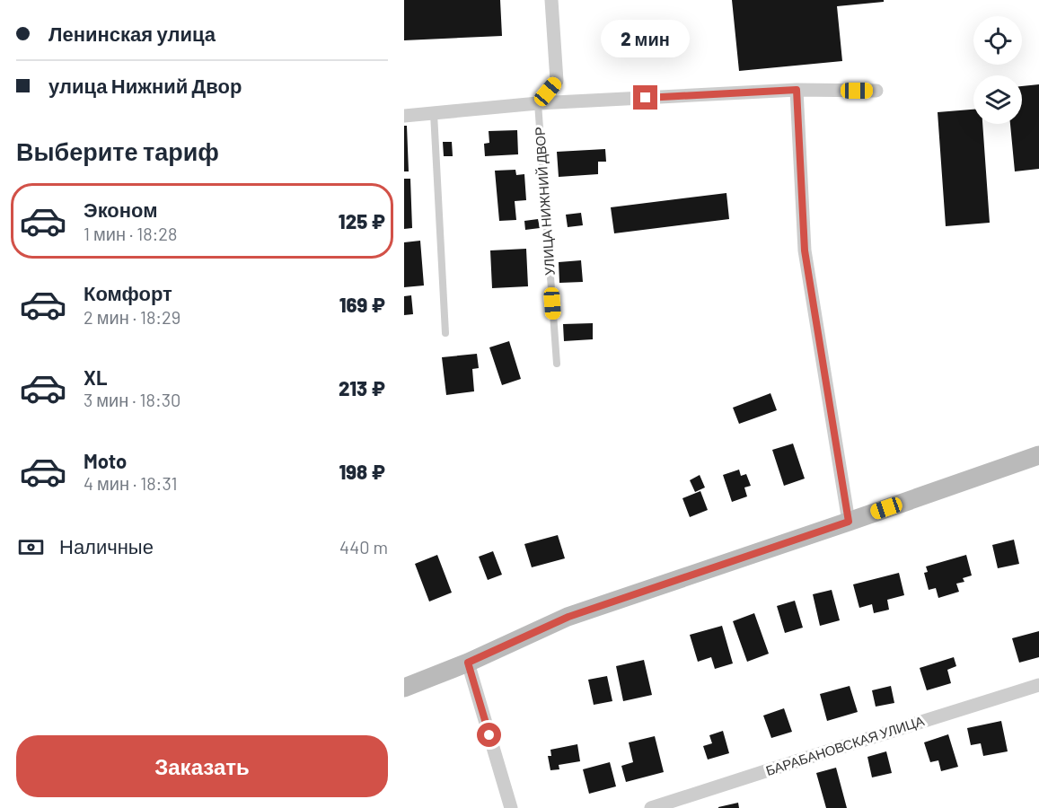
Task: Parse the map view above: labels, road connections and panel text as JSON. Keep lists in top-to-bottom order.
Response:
{
  "streets": {
    "street": ["БАРАБАНОВСКАЯ УЛИЦА"],
    "lane": ["УЛИЦА НИЖНИЙ ДВОР"]
  },
  "page": {
    "banner": ["Ленинская улица", "улица Нижний Двор"],
    "bubble": "2 мин",
    "heading": "Выберите тариф",
    "list": [
      {
        "name": "Эконом",
        "note": "1 мин · 18:28",
        "value": "125 ₽"
      },
      {
        "name": "Комфорт",
        "note": "2 мин · 18:29",
        "value": "169 ₽"
      },
      {
        "name": "XL",
        "note": "3 мин · 18:30",
        "value": "213 ₽"
      },
      {
        "name": "Moto",
        "note": "4 мин · 18:31",
        "value": "198 ₽"
      }
    ],
    "pay": ["Наличные", "440 m"],
    "buttons": "Заказать"
  }
}
